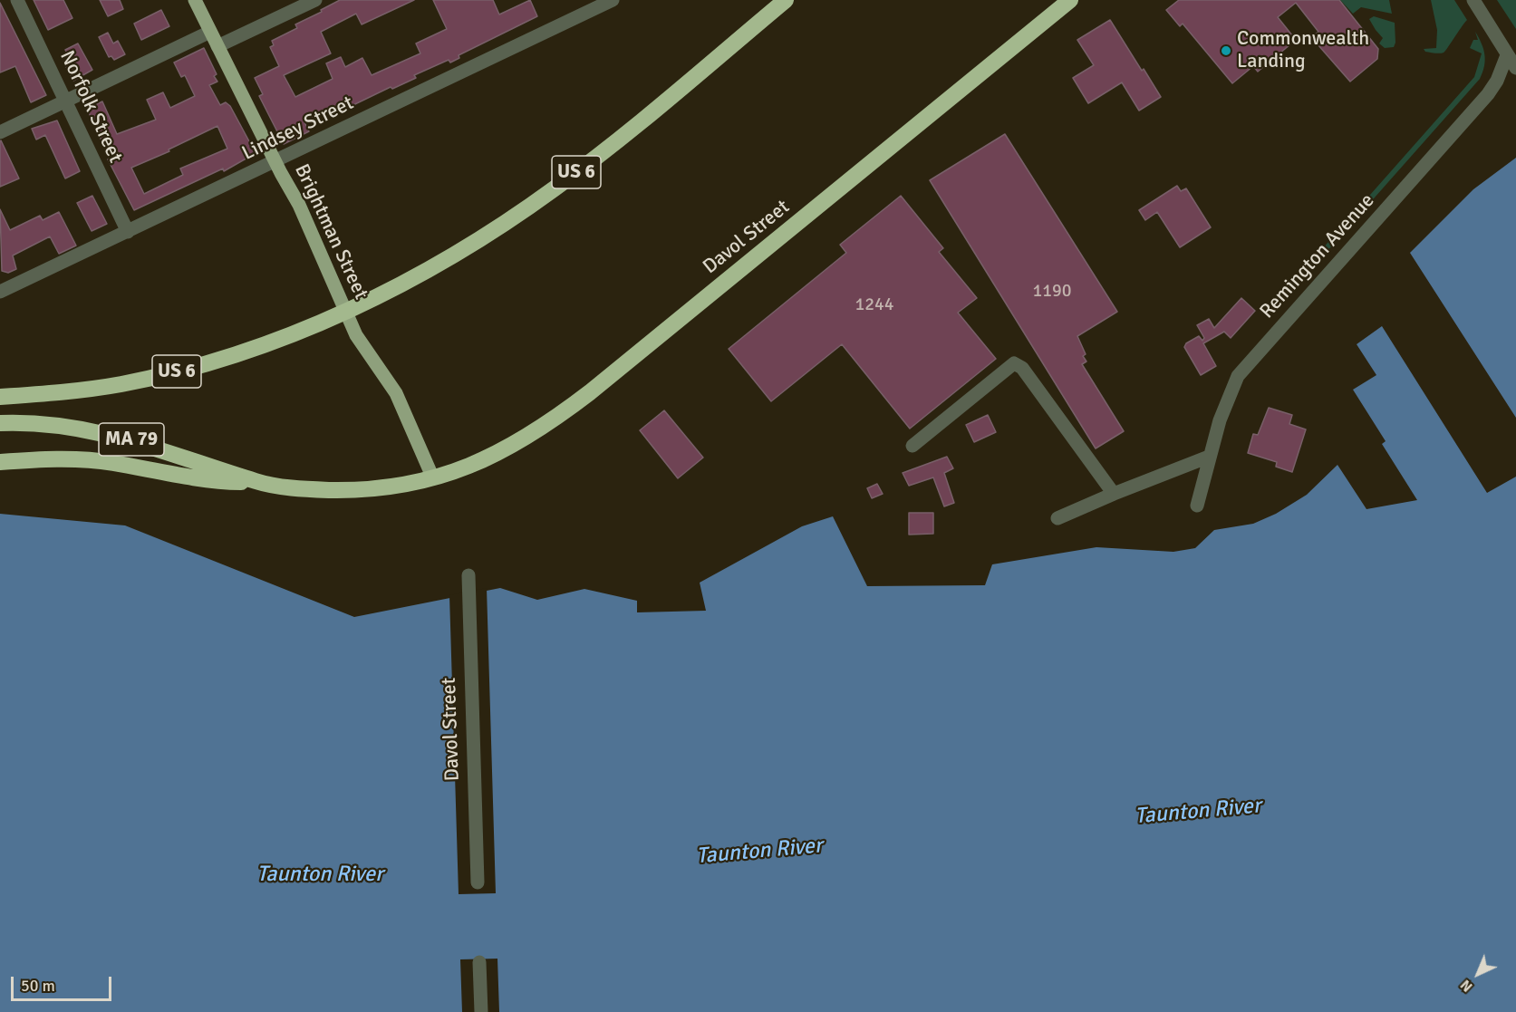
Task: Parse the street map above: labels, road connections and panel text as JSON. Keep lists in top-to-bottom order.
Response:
{
  "streets": {
    "highway": ["US 6", "Davol Street", "MA 79"],
    "main road": ["Brightman Street"],
    "street": ["Norfolk Street", "Lindsey Street", "Remington Avenue"]
  },
  "crossings": [
    ["Norfolk Street", "Lindsey Street"],
    ["Lindsey Street", "Brightman Street"],
    ["US 6", "Brightman Street"],
    ["Brightman Street", "Davol Street"],
    ["Davol Street", "MA 79"]
  ],
  "water": ["Taunton River"],
  "places": ["Commonwealth Landing"],
  "house_numbers": ["1190", "1244"],
  "scale_bar": "50 m",
  "north": "bottom left"
}
